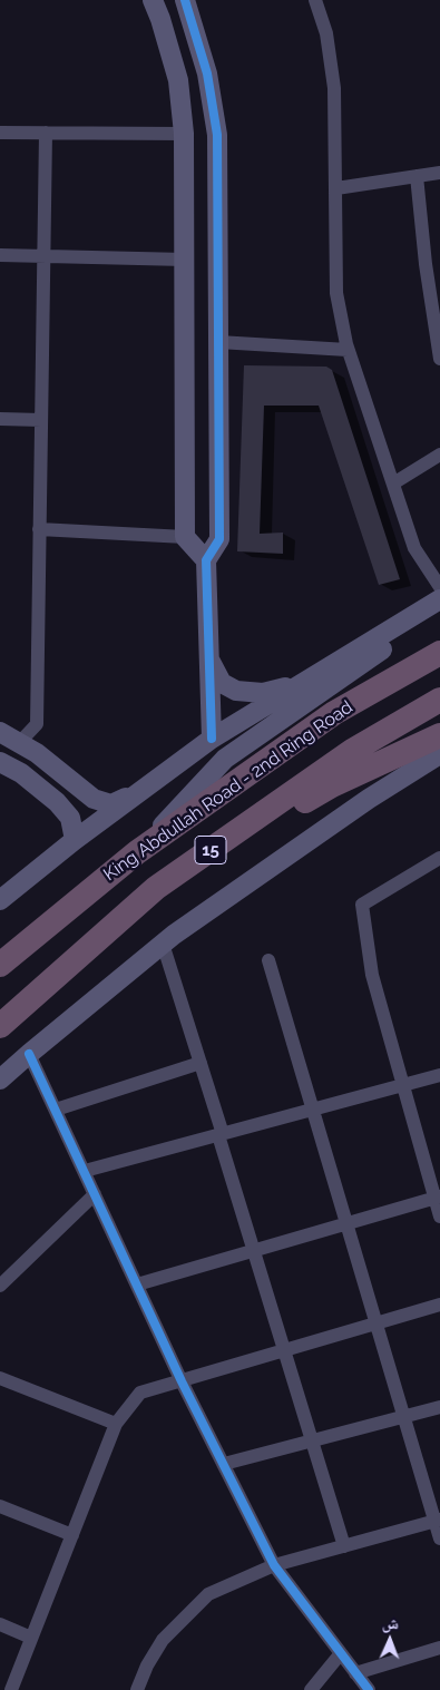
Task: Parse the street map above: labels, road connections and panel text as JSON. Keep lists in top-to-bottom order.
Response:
{
  "streets": {
    "highway": ["King Abdullah Road - 2nd Ring Road", "15"]
  },
  "north": "top"
}
